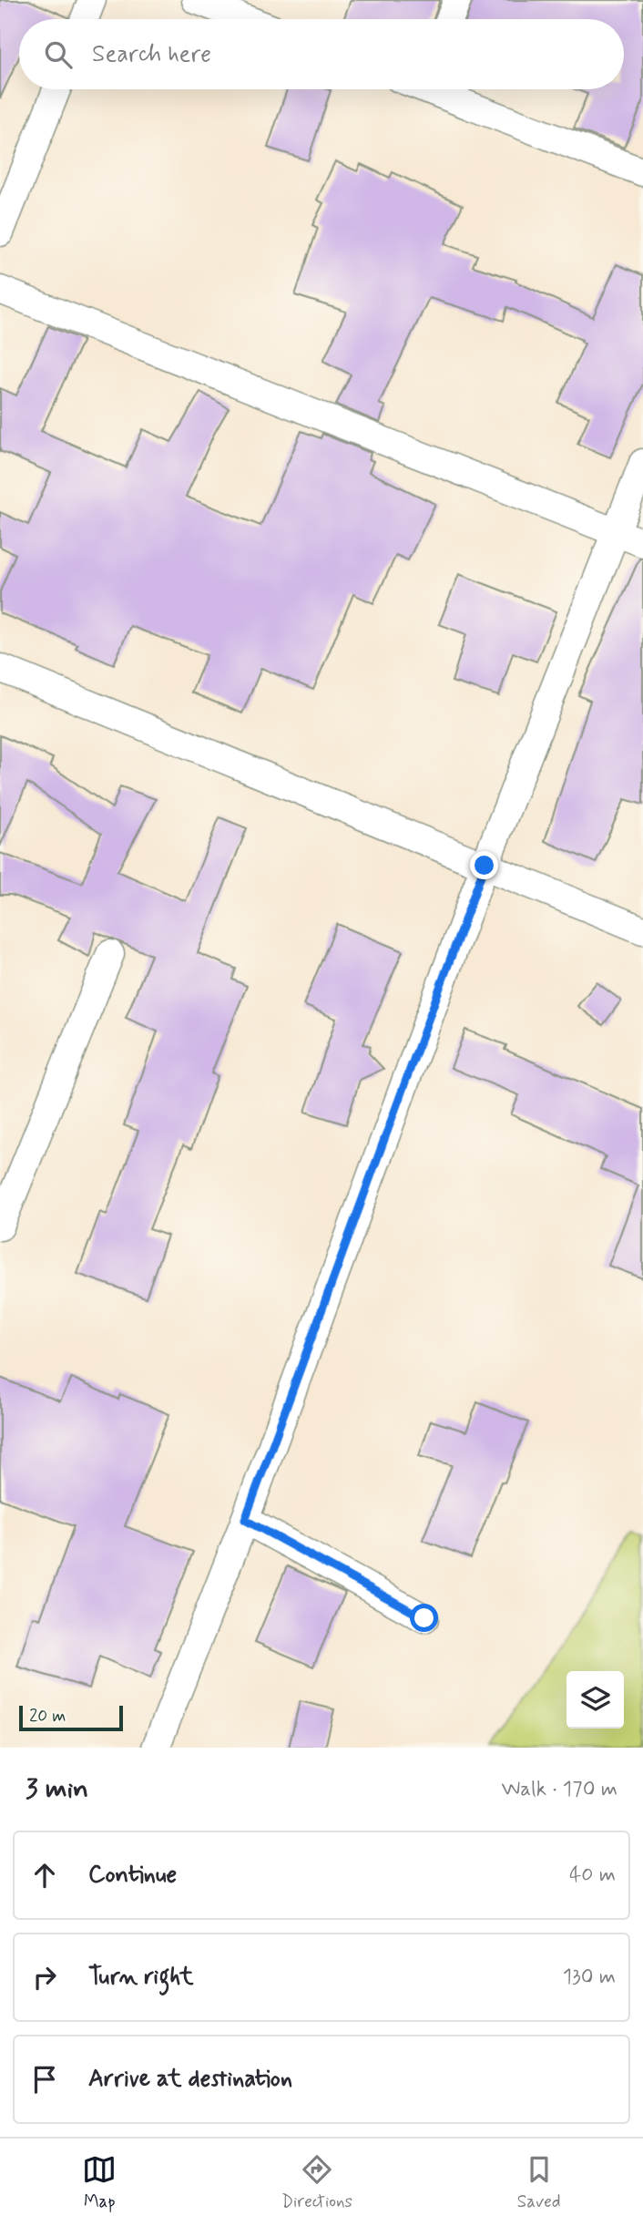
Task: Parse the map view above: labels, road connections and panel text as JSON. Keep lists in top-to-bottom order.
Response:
{
  "scale_bar": "20 m",
  "page": {
    "search": "Search here",
    "scale": "20 m",
    "heading": ["3 min", "Walk · 170 m"],
    "list": [
      ["Continue", "40 m"],
      ["Turn right", "130 m"],
      "Arrive at destination"
    ],
    "nav": ["Map", "Directions", "Saved"]
  }
}
